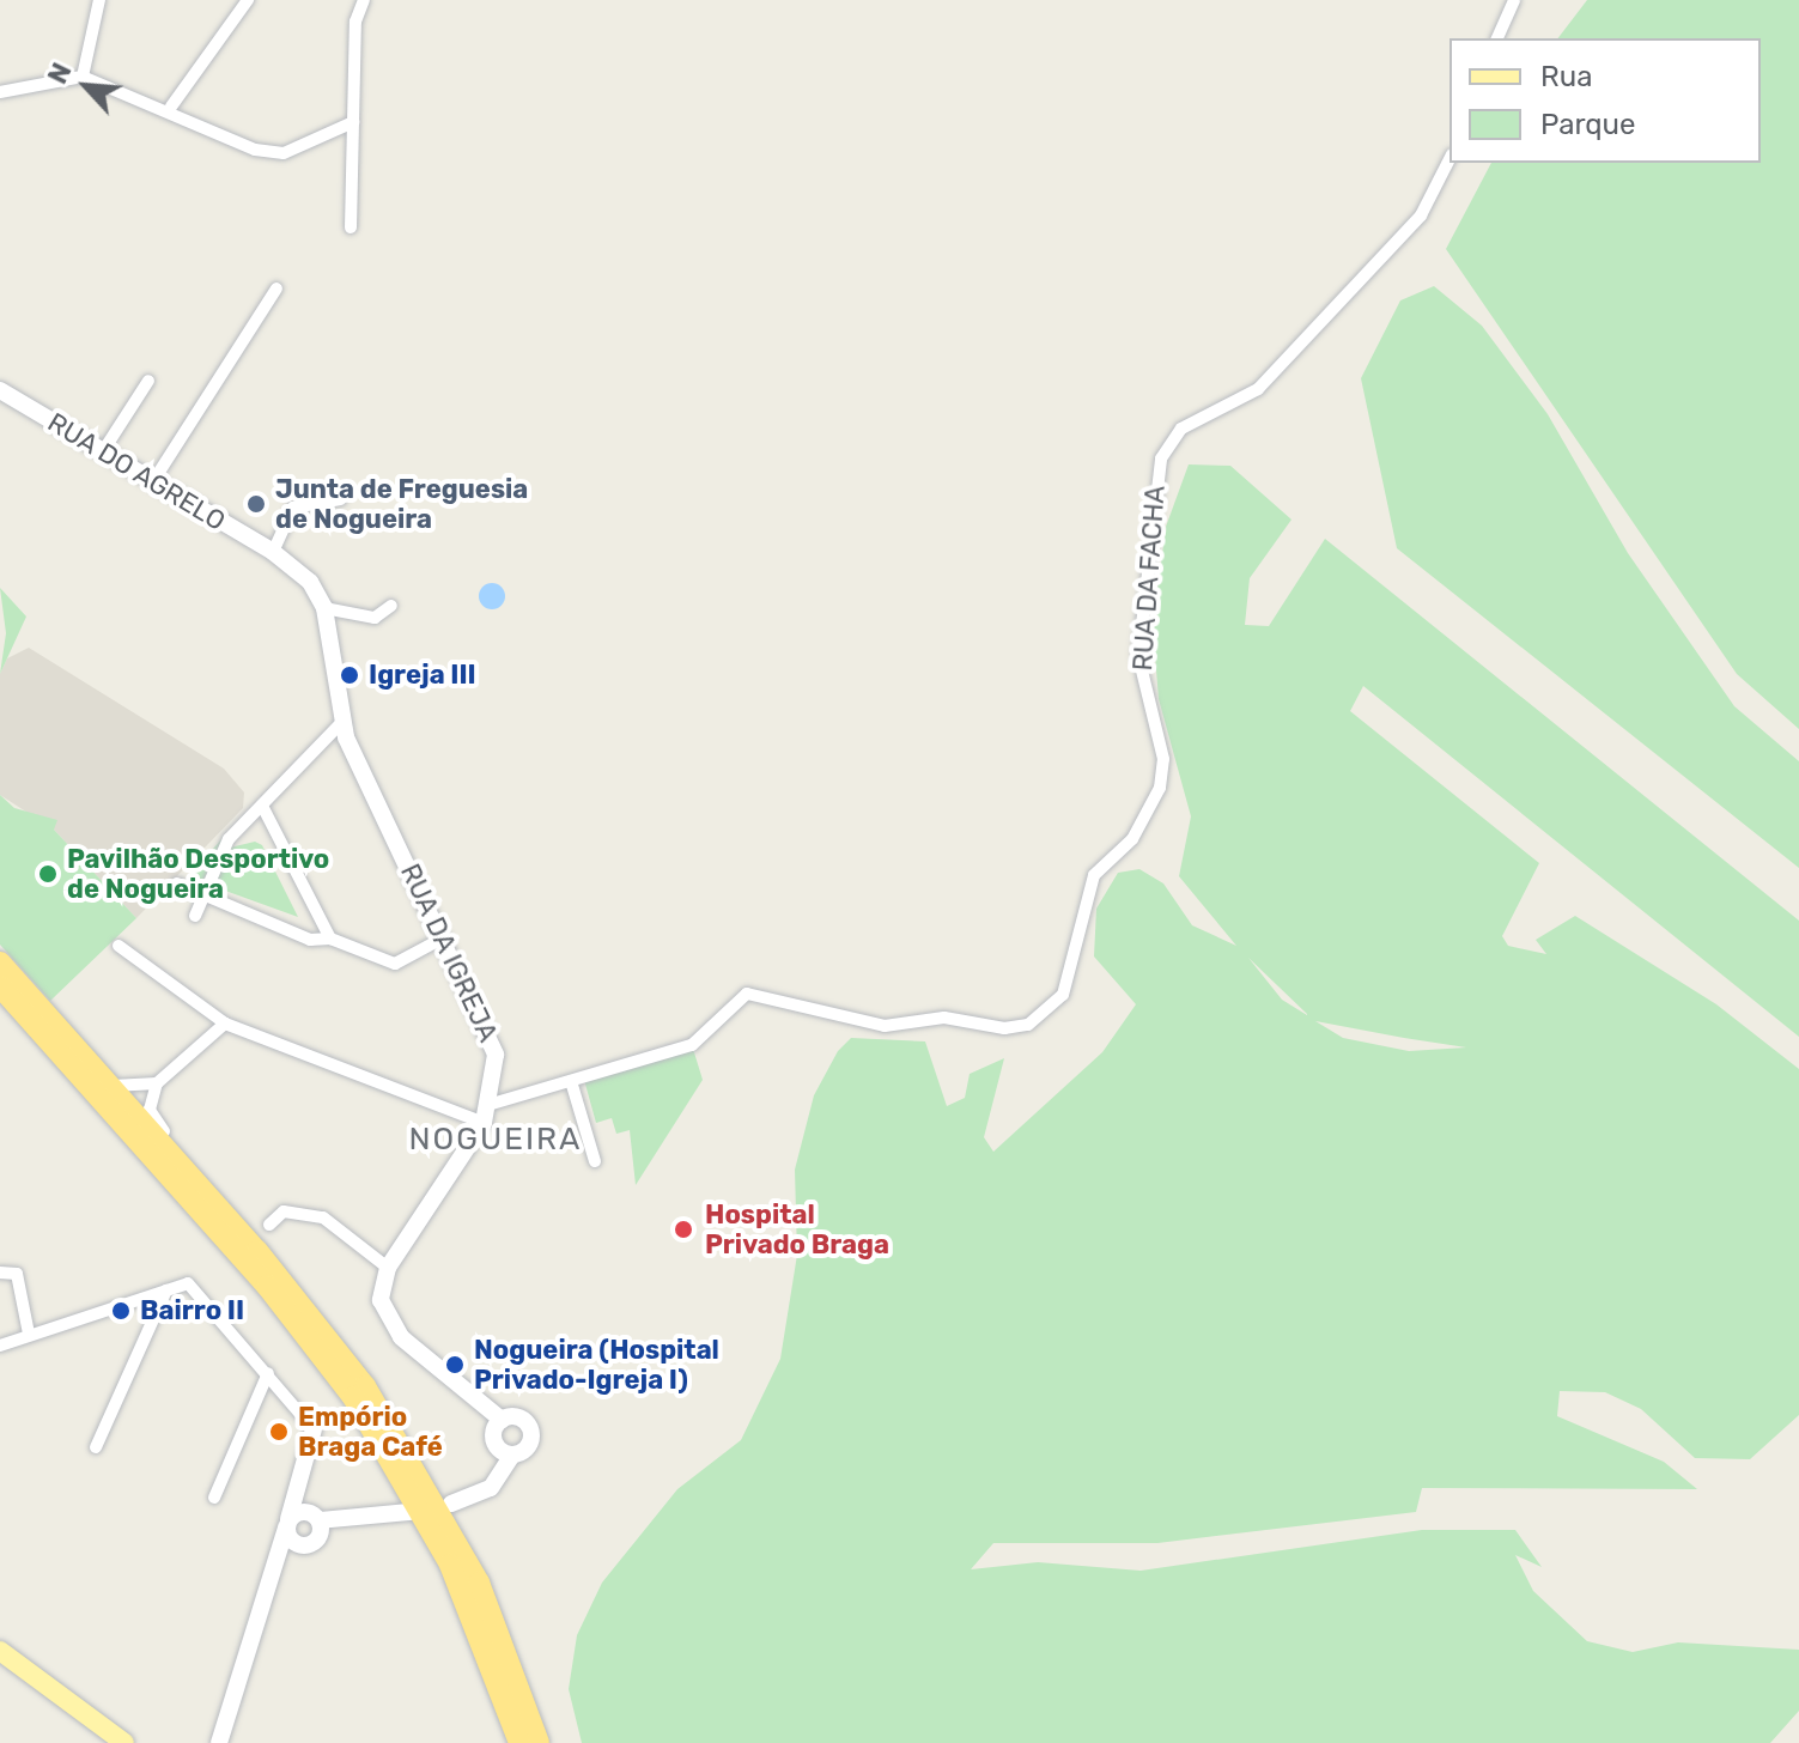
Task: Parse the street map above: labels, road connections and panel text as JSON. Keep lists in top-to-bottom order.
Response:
{
  "streets": {
    "street": ["RUA DO AGRELO", "RUA DA FACHA", "RUA DA IGREJA"]
  },
  "crossings": [
    ["RUA DO AGRELO", "RUA DA IGREJA"],
    ["RUA DA FACHA", "RUA DA IGREJA"]
  ],
  "districts": ["NOGUEIRA"],
  "places": [
    "Junta de Freguesia de Nogueira",
    "Igreja III",
    "Pavilhão Desportivo de Nogueira",
    "Hospital Privado Braga",
    "Bairro II",
    "Nogueira (Hospital Privado-Igreja I)",
    "Empório Braga Café"
  ],
  "legend": ["Rua", "Parque"],
  "north": "top left"
}
